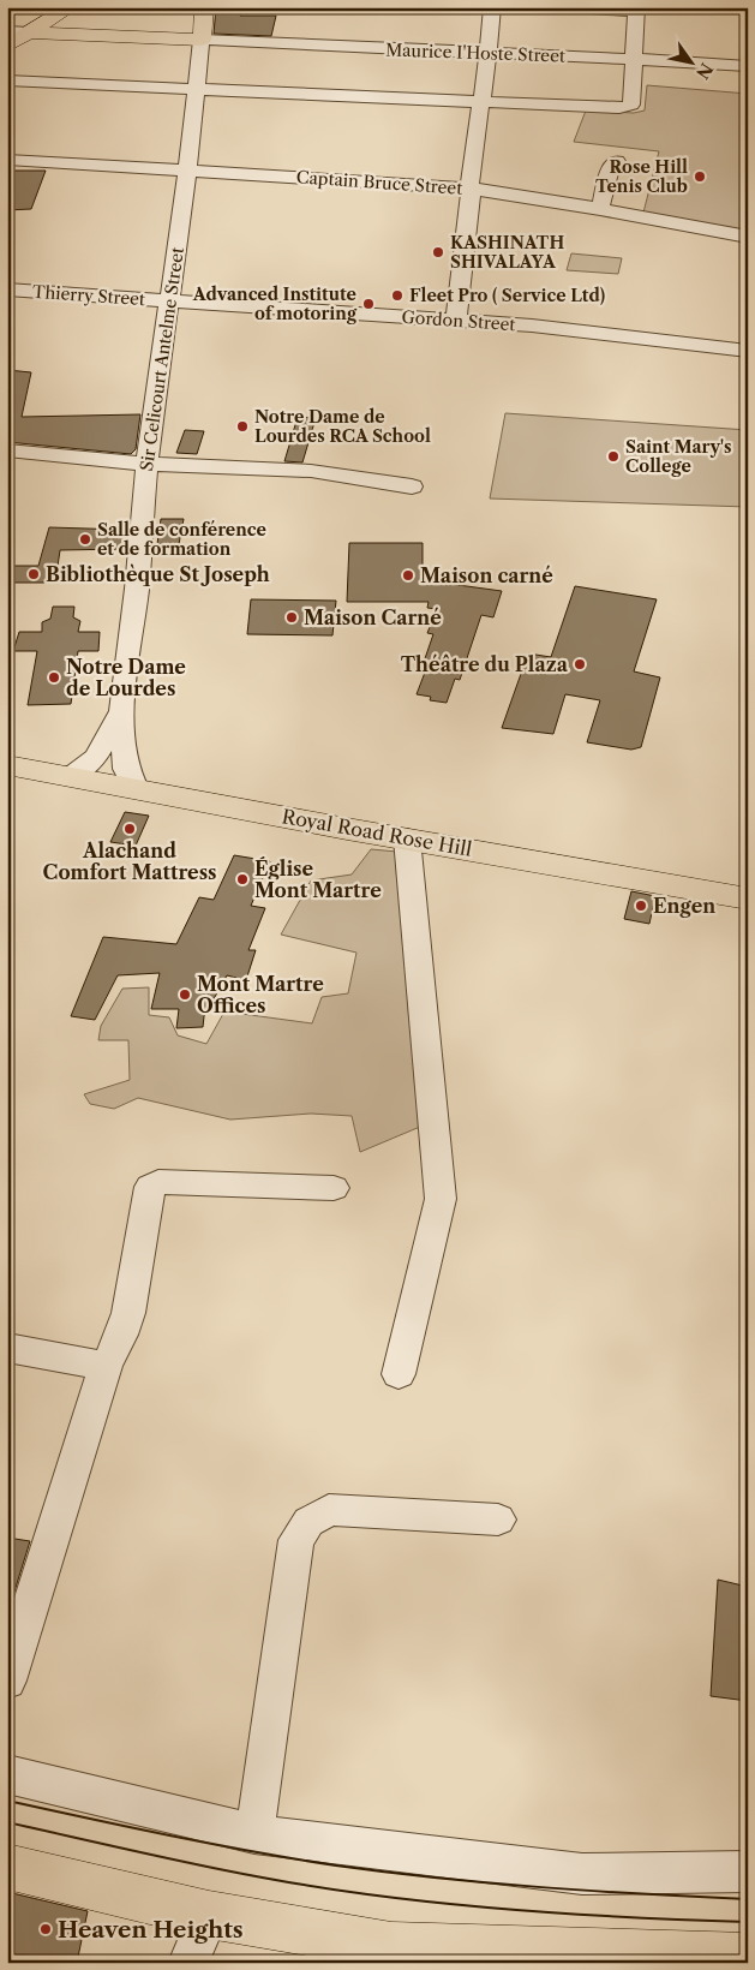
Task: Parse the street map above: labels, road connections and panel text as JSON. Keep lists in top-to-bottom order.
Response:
{
  "streets": {
    "main road": ["Sir Celicourt Antelme Street", "Royal Road Rose Hill"],
    "street": [
      "Maurice I'Hoste Street",
      "Captain Bruce Street",
      "Thierry Street",
      "Gordon Street"
    ]
  },
  "crossings": [
    ["Maurice I'Hoste Street", "Sir Celicourt Antelme Street"],
    ["Captain Bruce Street", "Sir Celicourt Antelme Street"],
    ["Thierry Street", "Gordon Street"],
    ["Thierry Street", "Sir Celicourt Antelme Street"],
    ["Gordon Street", "Sir Celicourt Antelme Street"],
    ["Sir Celicourt Antelme Street", "Royal Road Rose Hill"]
  ],
  "places": [
    "Rose Hill Tenis Club",
    "KASHINATH SHIVALAYA",
    "Fleet Pro ( Service Ltd)",
    "Advanced Institute of motoring",
    "Notre Dame de Lourdes RCA School",
    "Saint Mary's College",
    "Salle de conférence et de formation",
    "Bibliothèque St Joseph",
    "Maison carné",
    "Maison Carné",
    "Théâtre du Plaza",
    "Notre Dame de Lourdes",
    "Alachand Comfort Mattress",
    "Église Mont Martre",
    "Engen",
    "Mont Martre Offices",
    "Heaven Heights"
  ],
  "north": "bottom right"
}
